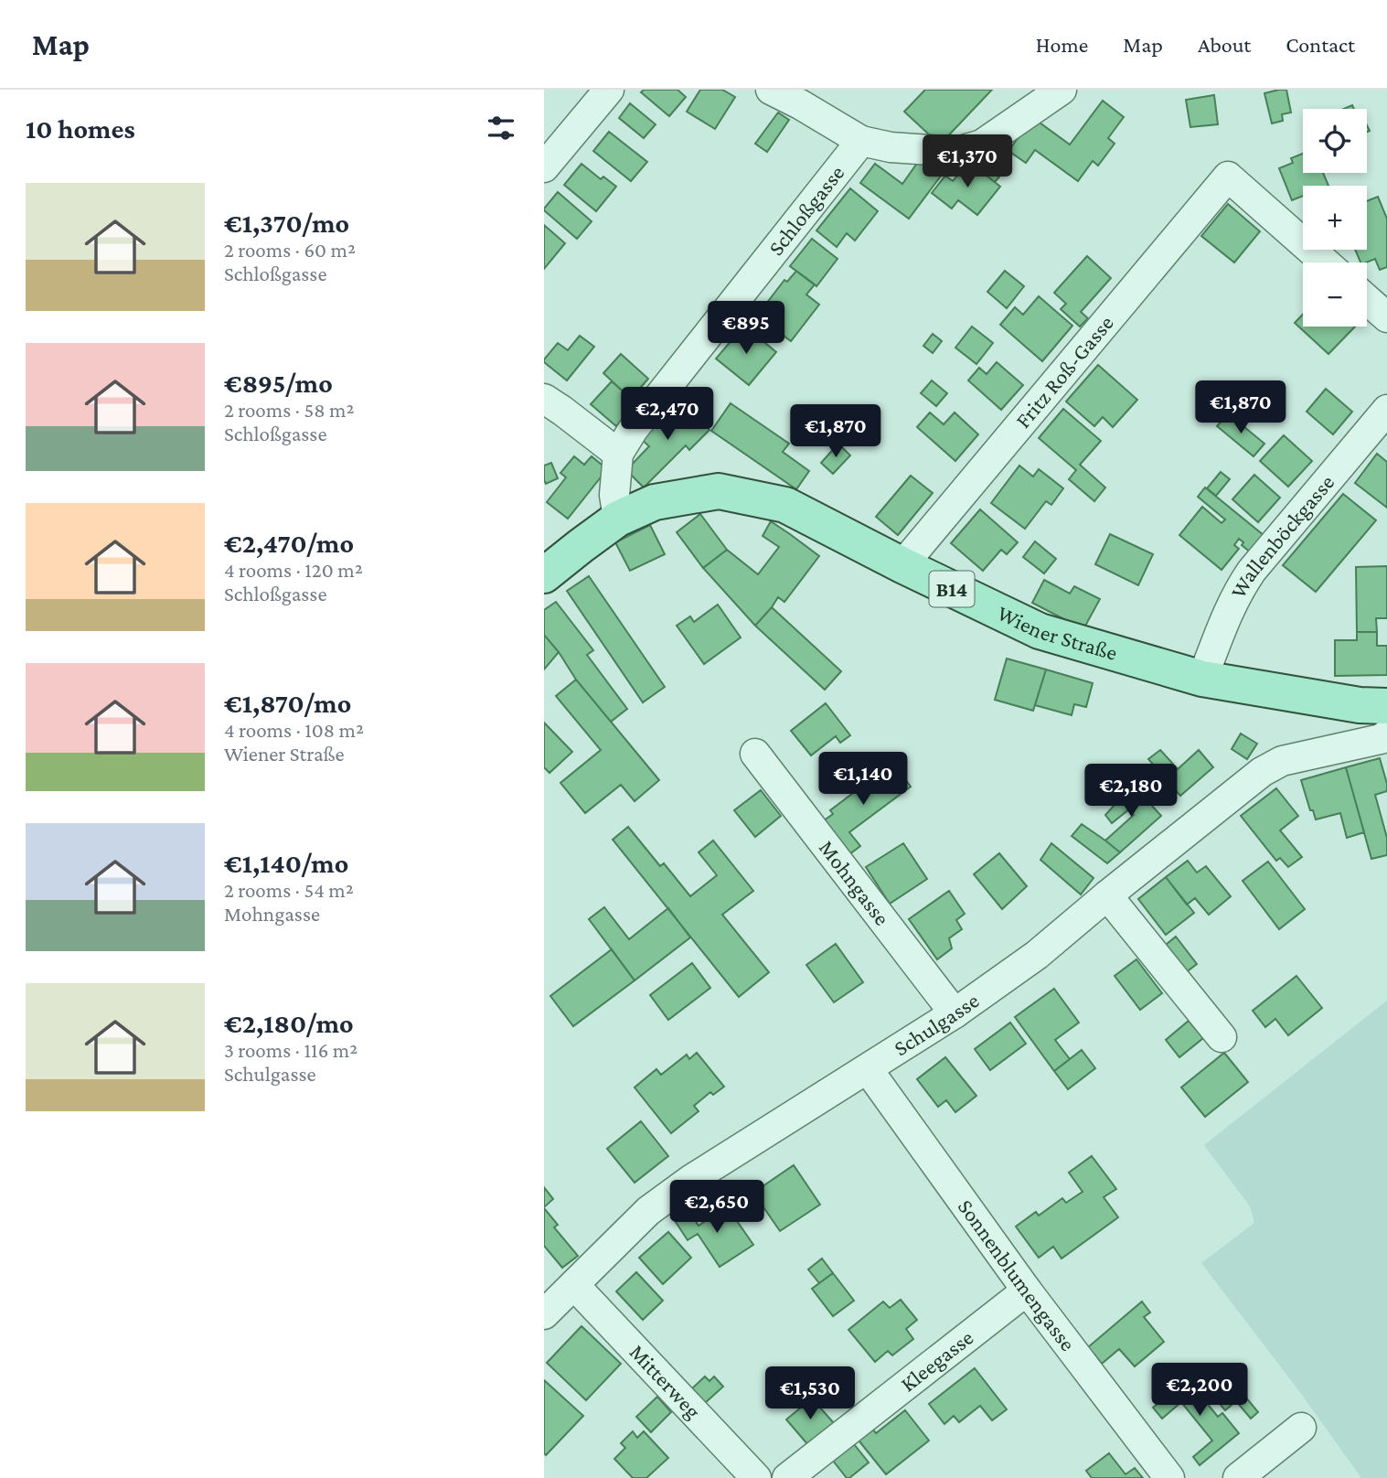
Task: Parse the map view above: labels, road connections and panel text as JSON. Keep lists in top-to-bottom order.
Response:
{
  "streets": {
    "main road": ["B14", "Wiener Straße"],
    "street": [
      "Schloßgasse",
      "Fritz Roß-Gasse",
      "Wallenböckgasse",
      "Mohngasse",
      "Schulgasse",
      "Sonnenblumengasse",
      "Kleegasse",
      "Mitterweg"
    ]
  },
  "crossings": [
    ["Schloßgasse", "Wiener Straße"],
    ["Fritz Roß-Gasse", "Wiener Straße"],
    ["Wallenböckgasse", "Wiener Straße"],
    ["Mohngasse", "Schulgasse"],
    ["Schulgasse", "Sonnenblumengasse"],
    ["Schulgasse", "Mitterweg"],
    ["Sonnenblumengasse", "Kleegasse"]
  ],
  "page": {
    "header": "Map",
    "nav": [
      "Home",
      "Map",
      "About",
      "Contact"
    ],
    "heading": "10 homes",
    "map_buttons": ["+", "−"],
    "price": [
      "€1,370",
      "€895",
      "€1,870",
      "€2,470",
      "€1,870",
      "€1,140",
      "€2,180",
      "€2,650",
      "€2,200",
      "€1,530"
    ],
    "list": [
      {
        "name": "€1,370/mo",
        "note": "2 rooms · 60 m² · Schloßgasse"
      },
      {
        "name": "€895/mo",
        "note": "2 rooms · 58 m² · Schloßgasse"
      },
      {
        "name": "€2,470/mo",
        "note": "4 rooms · 120 m² · Schloßgasse"
      },
      {
        "name": "€1,870/mo",
        "note": "4 rooms · 108 m² · Wiener Straße"
      },
      {
        "name": "€1,140/mo",
        "note": "2 rooms · 54 m² · Mohngasse"
      },
      {
        "name": "€2,180/mo",
        "note": "3 rooms · 116 m² · Schulgasse"
      }
    ]
  }
}
